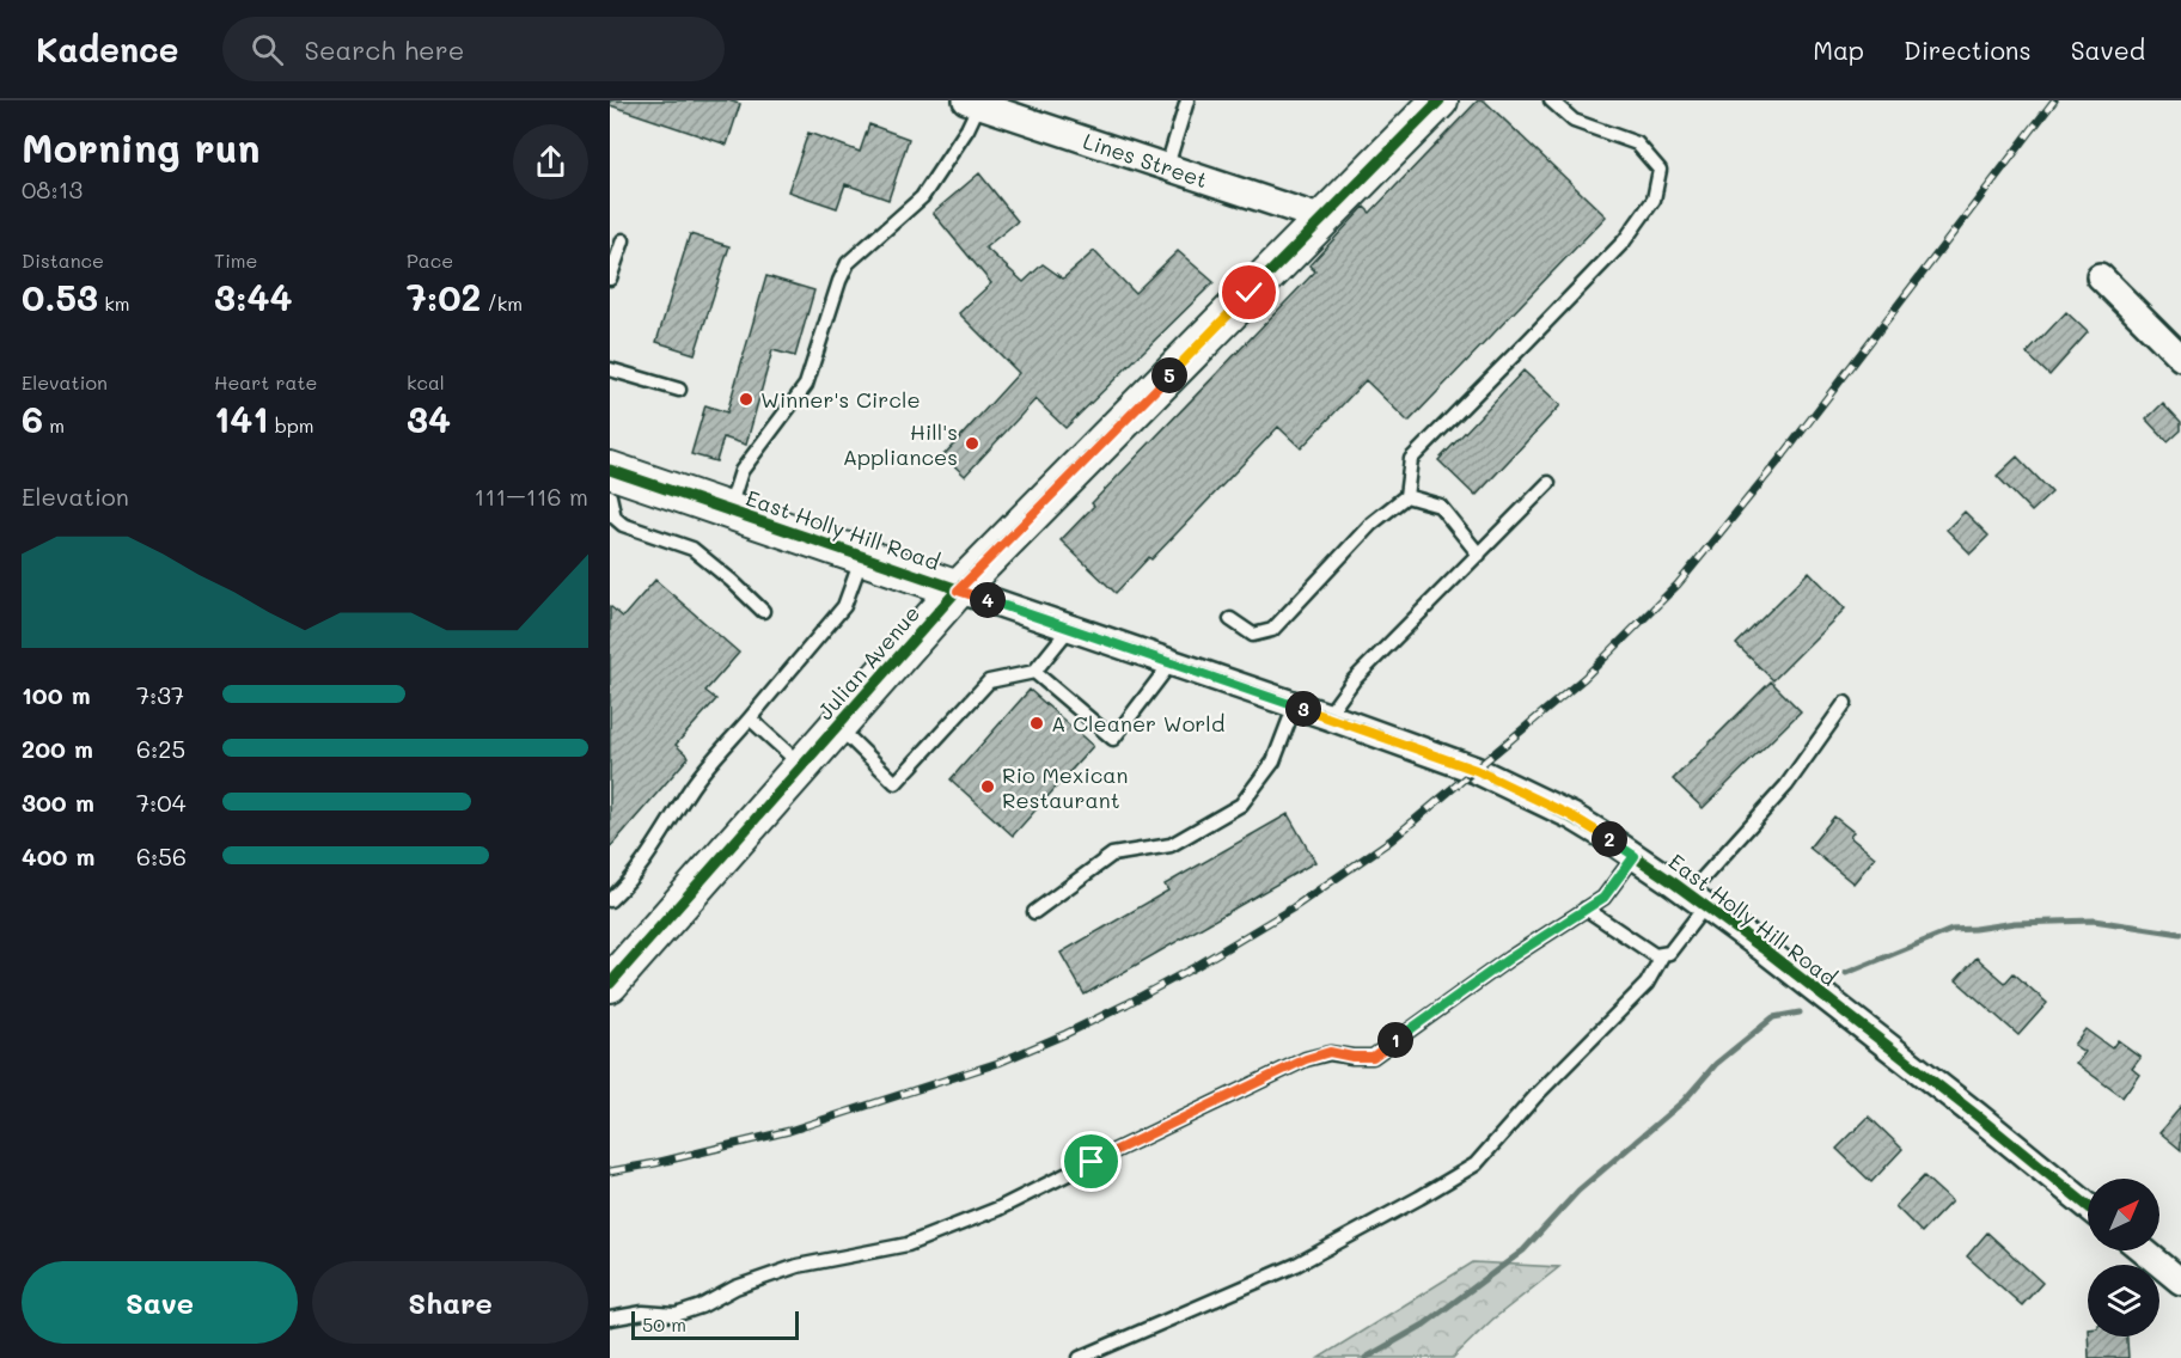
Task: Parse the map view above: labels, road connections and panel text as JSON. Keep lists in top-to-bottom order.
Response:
{
  "streets": {
    "street": ["Lines Street", "East Holly Hill Road", "Julian Avenue"]
  },
  "crossings": [
    ["Lines Street", "Julian Avenue"],
    ["East Holly Hill Road", "Julian Avenue"]
  ],
  "places": [
    "Winner's Circle",
    "Hill's Appliances",
    "A Cleaner World",
    "Rio Mexican Restaurant"
  ],
  "scale_bar": "50 m",
  "north": "top right",
  "page": {
    "header": "Kadence",
    "search": "Search here",
    "nav": ["Map", "Directions", "Saved"],
    "heading": ["Morning run", "08:13"],
    "stats": [
      ["Distance", "0.53 km"],
      ["Time", "3:44"],
      ["Pace", "7:02 /km"],
      ["Elevation", "6 m"],
      ["Heart rate", "141 bpm"],
      ["kcal", "34"]
    ],
    "pins": [
      "5",
      "4",
      "3",
      "2",
      "1"
    ],
    "chart": ["Elevation", "111–116 m"],
    "list": [
      {
        "name": "100 m",
        "note": "7:37"
      },
      {
        "name": "200 m",
        "note": "6:25"
      },
      {
        "name": "300 m",
        "note": "7:04"
      },
      {
        "name": "400 m",
        "note": "6:56"
      }
    ],
    "buttons": ["Save", "Share"],
    "scale": "50 m"
  }
}
